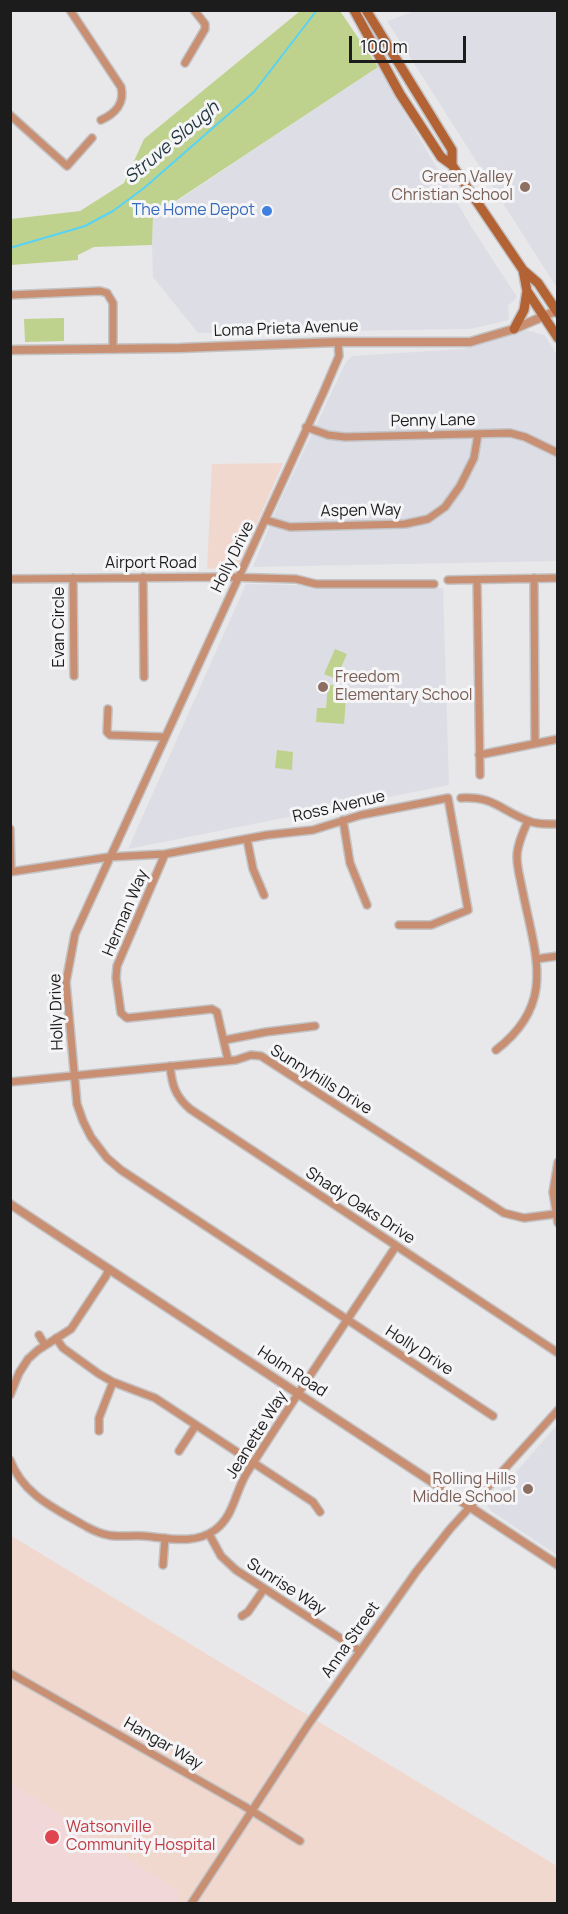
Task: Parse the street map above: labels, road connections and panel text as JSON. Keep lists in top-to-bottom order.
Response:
{
  "streets": {
    "street": [
      "Loma Prieta Avenue",
      "Penny Lane",
      "Aspen Way",
      "Holly Drive",
      "Airport Road",
      "Evan Circle",
      "Ross Avenue",
      "Herman Way",
      "Sunnyhills Drive",
      "Shady Oaks Drive",
      "Holm Road",
      "Jeanette Way",
      "Sunrise Way",
      "Anna Street",
      "Hangar Way"
    ]
  },
  "crossings": [
    ["Loma Prieta Avenue", "Holly Drive"],
    ["Penny Lane", "Aspen Way"],
    ["Penny Lane", "Holly Drive"],
    ["Aspen Way", "Holly Drive"],
    ["Holly Drive", "Airport Road"],
    ["Holly Drive", "Herman Way"],
    ["Holly Drive", "Sunnyhills Drive"],
    ["Holly Drive", "Jeanette Way"],
    ["Airport Road", "Evan Circle"],
    ["Ross Avenue", "Herman Way"],
    ["Herman Way", "Sunnyhills Drive"],
    ["Sunnyhills Drive", "Shady Oaks Drive"],
    ["Shady Oaks Drive", "Jeanette Way"],
    ["Holm Road", "Jeanette Way"],
    ["Holm Road", "Anna Street"],
    ["Jeanette Way", "Sunrise Way"],
    ["Sunrise Way", "Anna Street"],
    ["Anna Street", "Hangar Way"]
  ],
  "water": ["Struve Slough"],
  "places": [
    "Green Valley Christian School",
    "The Home Depot",
    "Freedom Elementary School",
    "Rolling Hills Middle School",
    "Watsonville Community Hospital"
  ],
  "scale_bar": "100 m"
}
